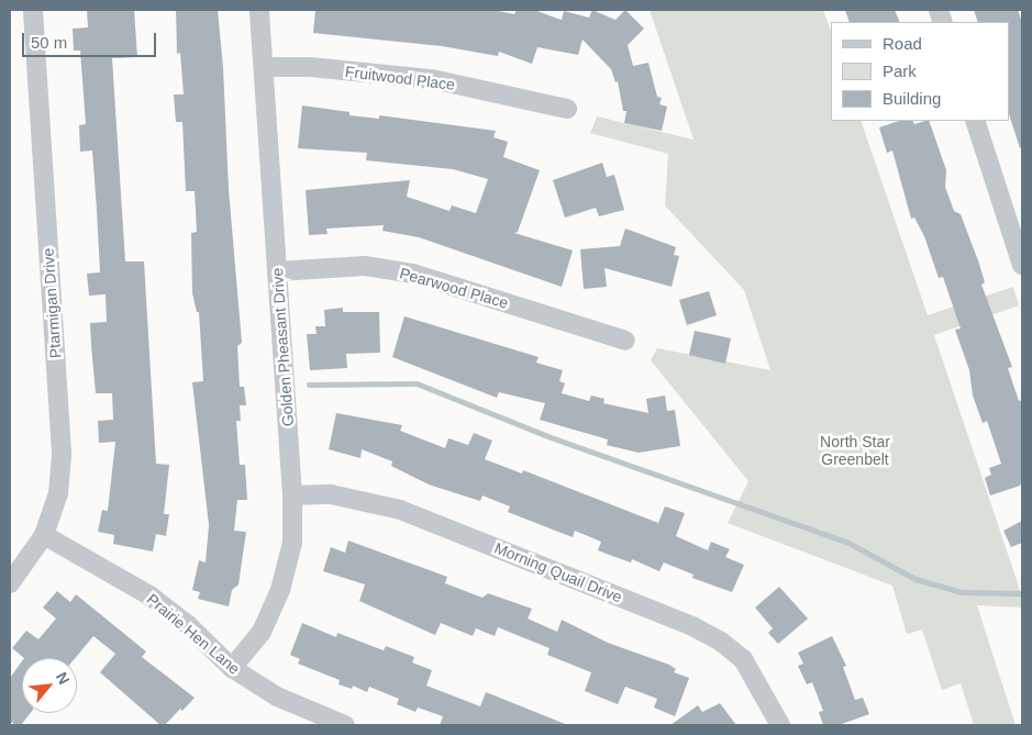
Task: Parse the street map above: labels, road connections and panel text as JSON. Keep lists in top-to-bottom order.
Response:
{
  "streets": {
    "street": [
      "Fruitwood Place",
      "Pearwood Place",
      "Ptarmigan Drive",
      "Golden Pheasant Drive",
      "Morning Quail Drive",
      "Prairie Hen Lane"
    ]
  },
  "crossings": [
    ["Fruitwood Place", "Golden Pheasant Drive"],
    ["Pearwood Place", "Golden Pheasant Drive"],
    ["Ptarmigan Drive", "Prairie Hen Lane"],
    ["Golden Pheasant Drive", "Morning Quail Drive"],
    ["Golden Pheasant Drive", "Prairie Hen Lane"]
  ],
  "parks": ["North Star Greenbelt"],
  "legend": ["Road", "Park", "Building"],
  "scale_bar": "50 m",
  "north": "top right"
}
